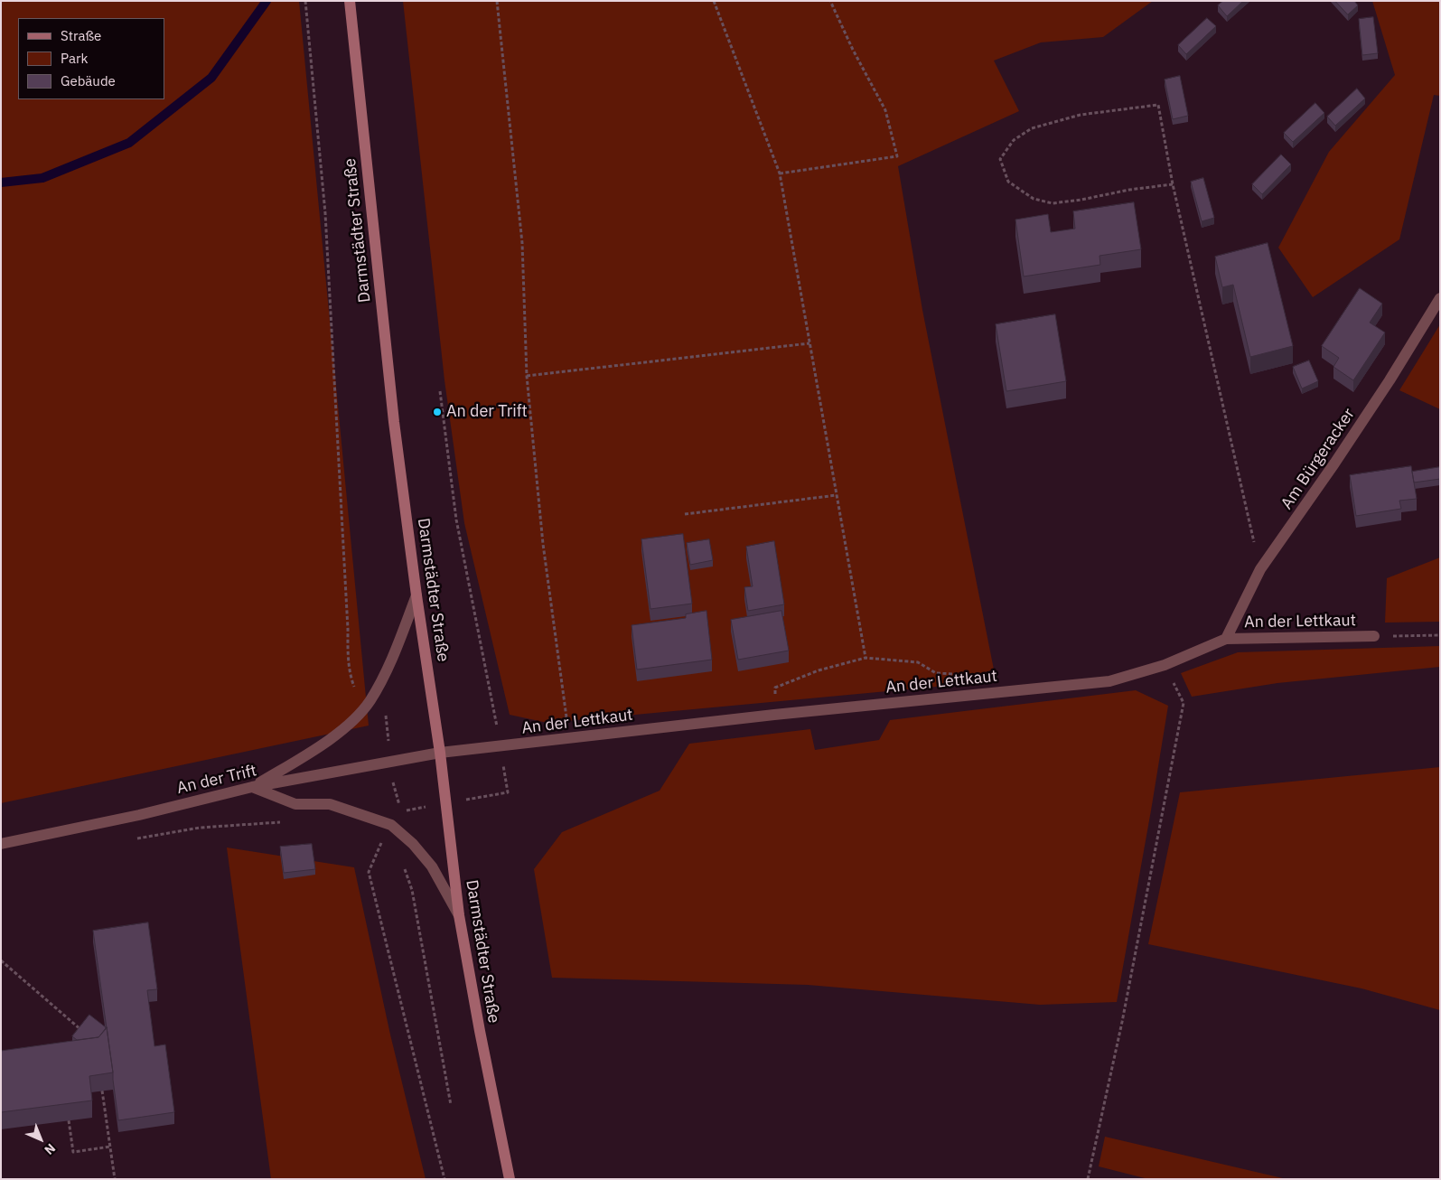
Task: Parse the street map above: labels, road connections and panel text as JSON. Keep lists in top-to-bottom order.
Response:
{
  "streets": {
    "main road": ["Darmstädter Straße"],
    "street": ["Am Bürgeracker", "An der Lettkaut", "An der Trift"]
  },
  "crossings": [
    ["Darmstädter Straße", "An der Lettkaut"],
    ["Darmstädter Straße", "An der Trift"],
    ["Am Bürgeracker", "An der Lettkaut"],
    ["An der Lettkaut", "An der Trift"]
  ],
  "places": ["An der Trift"],
  "legend": ["Straße", "Park", "Gebäude"],
  "north": "bottom right"
}
